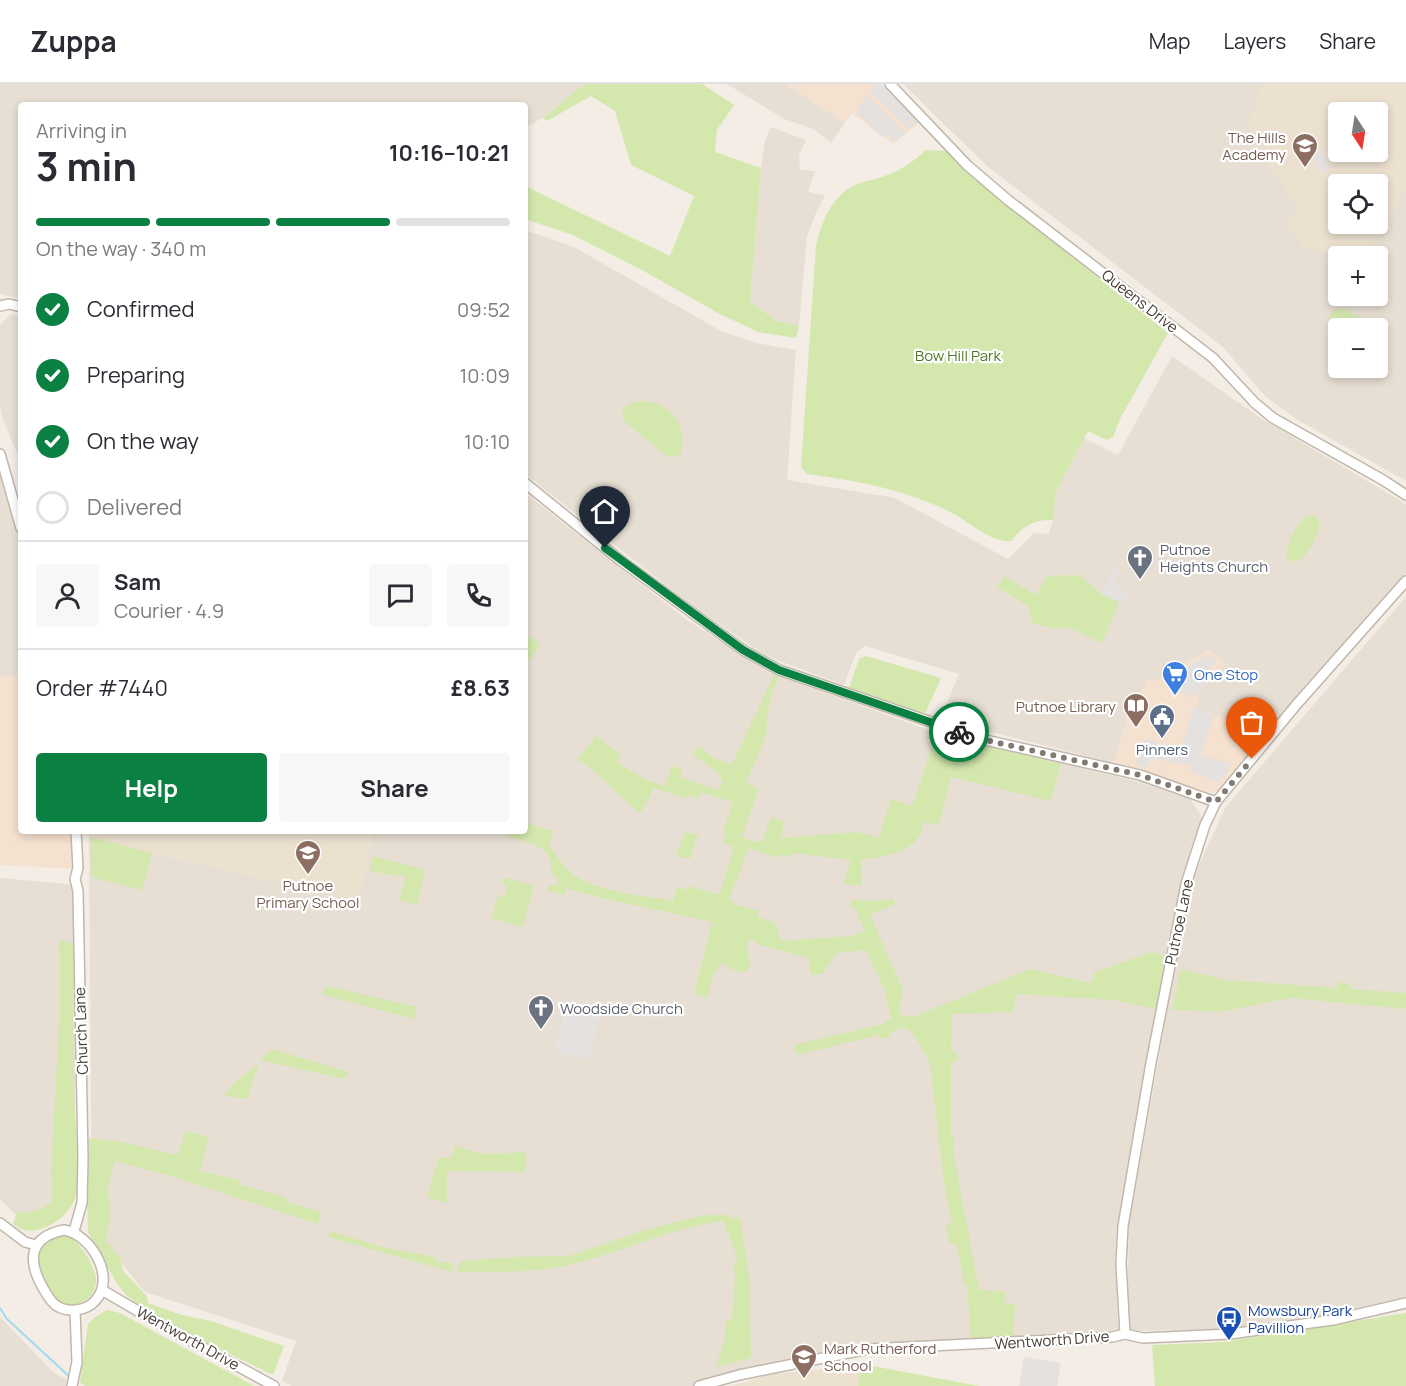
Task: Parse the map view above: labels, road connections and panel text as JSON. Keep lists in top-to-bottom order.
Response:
{
  "streets": {
    "street": [
      "Queens Drive",
      "Putnoe Lane",
      "Church Lane",
      "Wentworth Drive"
    ]
  },
  "crossings": [
    ["Putnoe Lane", "Wentworth Drive"],
    ["Church Lane", "Wentworth Drive"]
  ],
  "parks": ["Bow Hill Park"],
  "places": {
    "school or university": ["The Hills Academy", "Putnoe Primary School", "Mark Rutherford School"],
    "church": ["Putnoe Heights Church", "Woodside Church"],
    "supermarket": ["One Stop"],
    "library": ["Putnoe Library"],
    "public building": ["Pinners"],
    "bus stop": ["Mowsbury Park Pavillion"]
  },
  "north": "bottom",
  "page": {
    "header": "Zuppa",
    "nav": ["Map", "Layers", "Share"],
    "map_buttons": ["+", "−"],
    "heading": ["3 min", "Arriving in", "10:16–10:21"],
    "panel": [
      "Sam",
      "Courier · 4.9",
      "Order #7440",
      "£8.63"
    ],
    "bar": "On the way · 340 m",
    "list": [
      ["Confirmed", "09:52"],
      ["Preparing", "10:09"],
      ["On the way", "10:10"],
      "Delivered"
    ],
    "buttons": ["Help", "Share"]
  }
}
